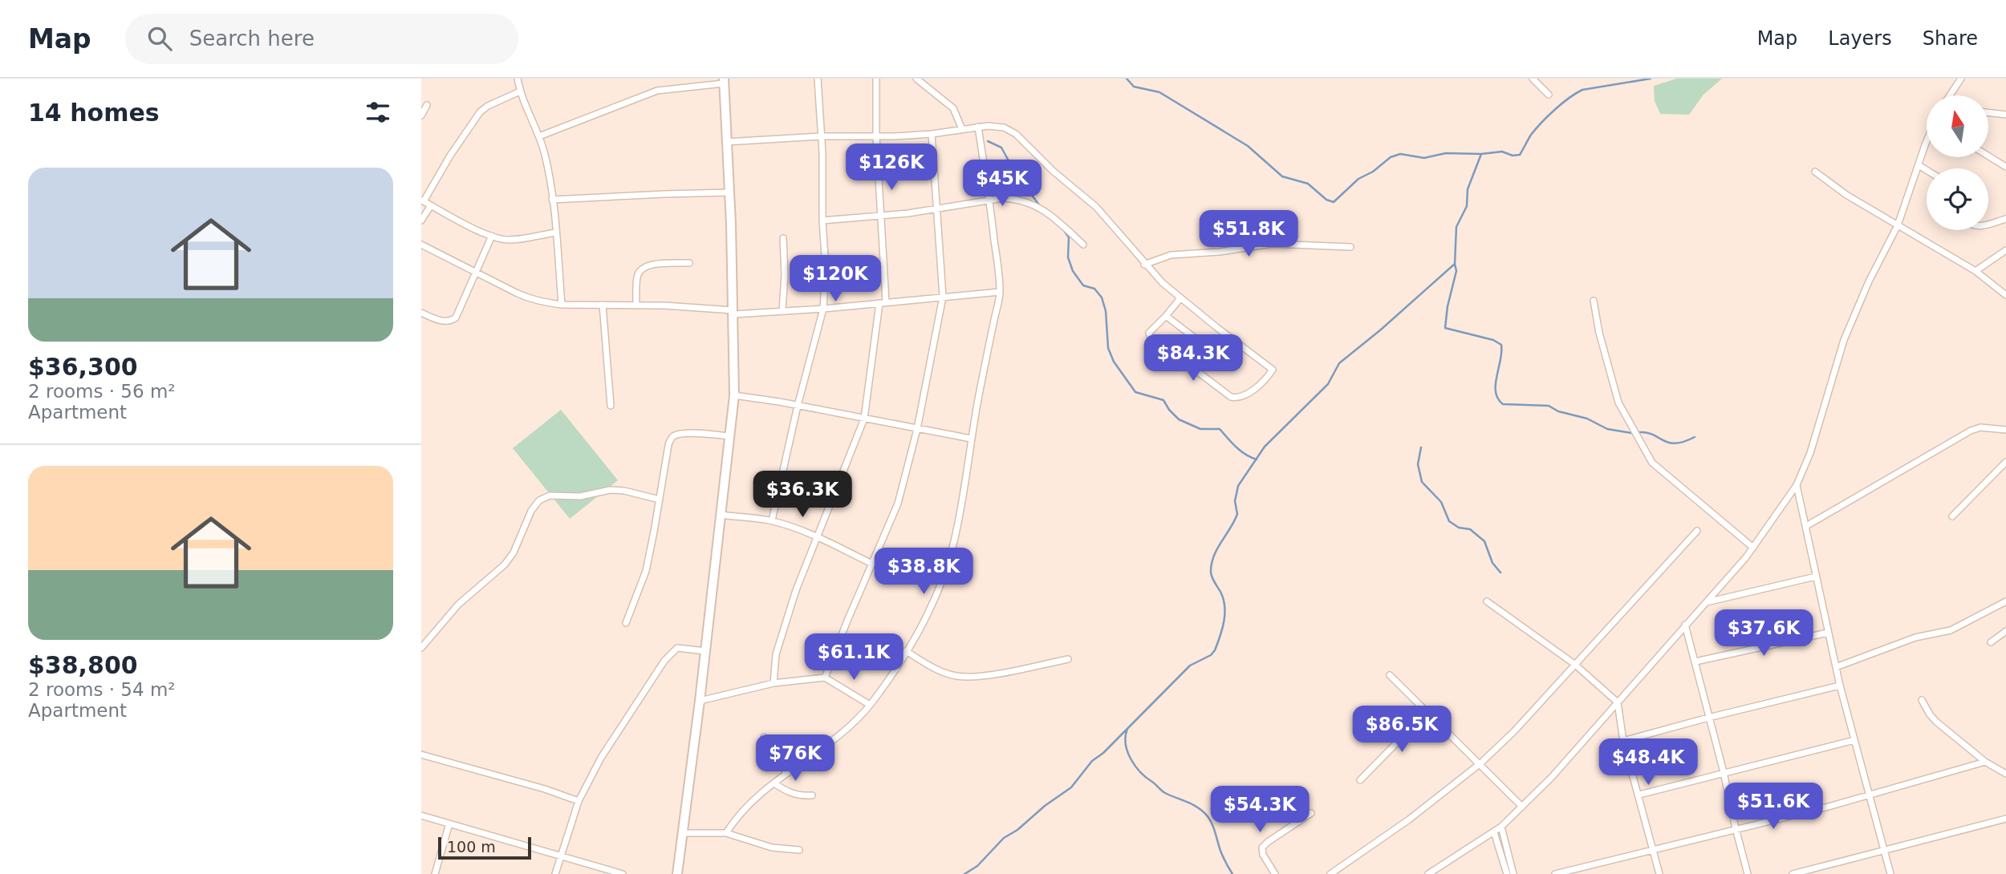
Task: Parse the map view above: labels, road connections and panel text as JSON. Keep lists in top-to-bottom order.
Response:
{
  "scale_bar": "100 m",
  "north": "top",
  "page": {
    "header": "Map",
    "search": "Search here",
    "nav": ["Map", "Layers", "Share"],
    "heading": "14 homes",
    "price": [
      "$126K",
      "$45K",
      "$51.8K",
      "$120K",
      "$84.3K",
      "$36.3K",
      "$38.8K",
      "$37.6K",
      "$61.1K",
      "$86.5K",
      "$76K",
      "$48.4K",
      "$51.6K",
      "$54.3K"
    ],
    "list": [
      {
        "name": "$36,300",
        "note": "2 rooms · 56 m² · Apartment"
      },
      {
        "name": "$38,800",
        "note": "2 rooms · 54 m² · Apartment"
      }
    ],
    "scale": "100 m"
  }
}
